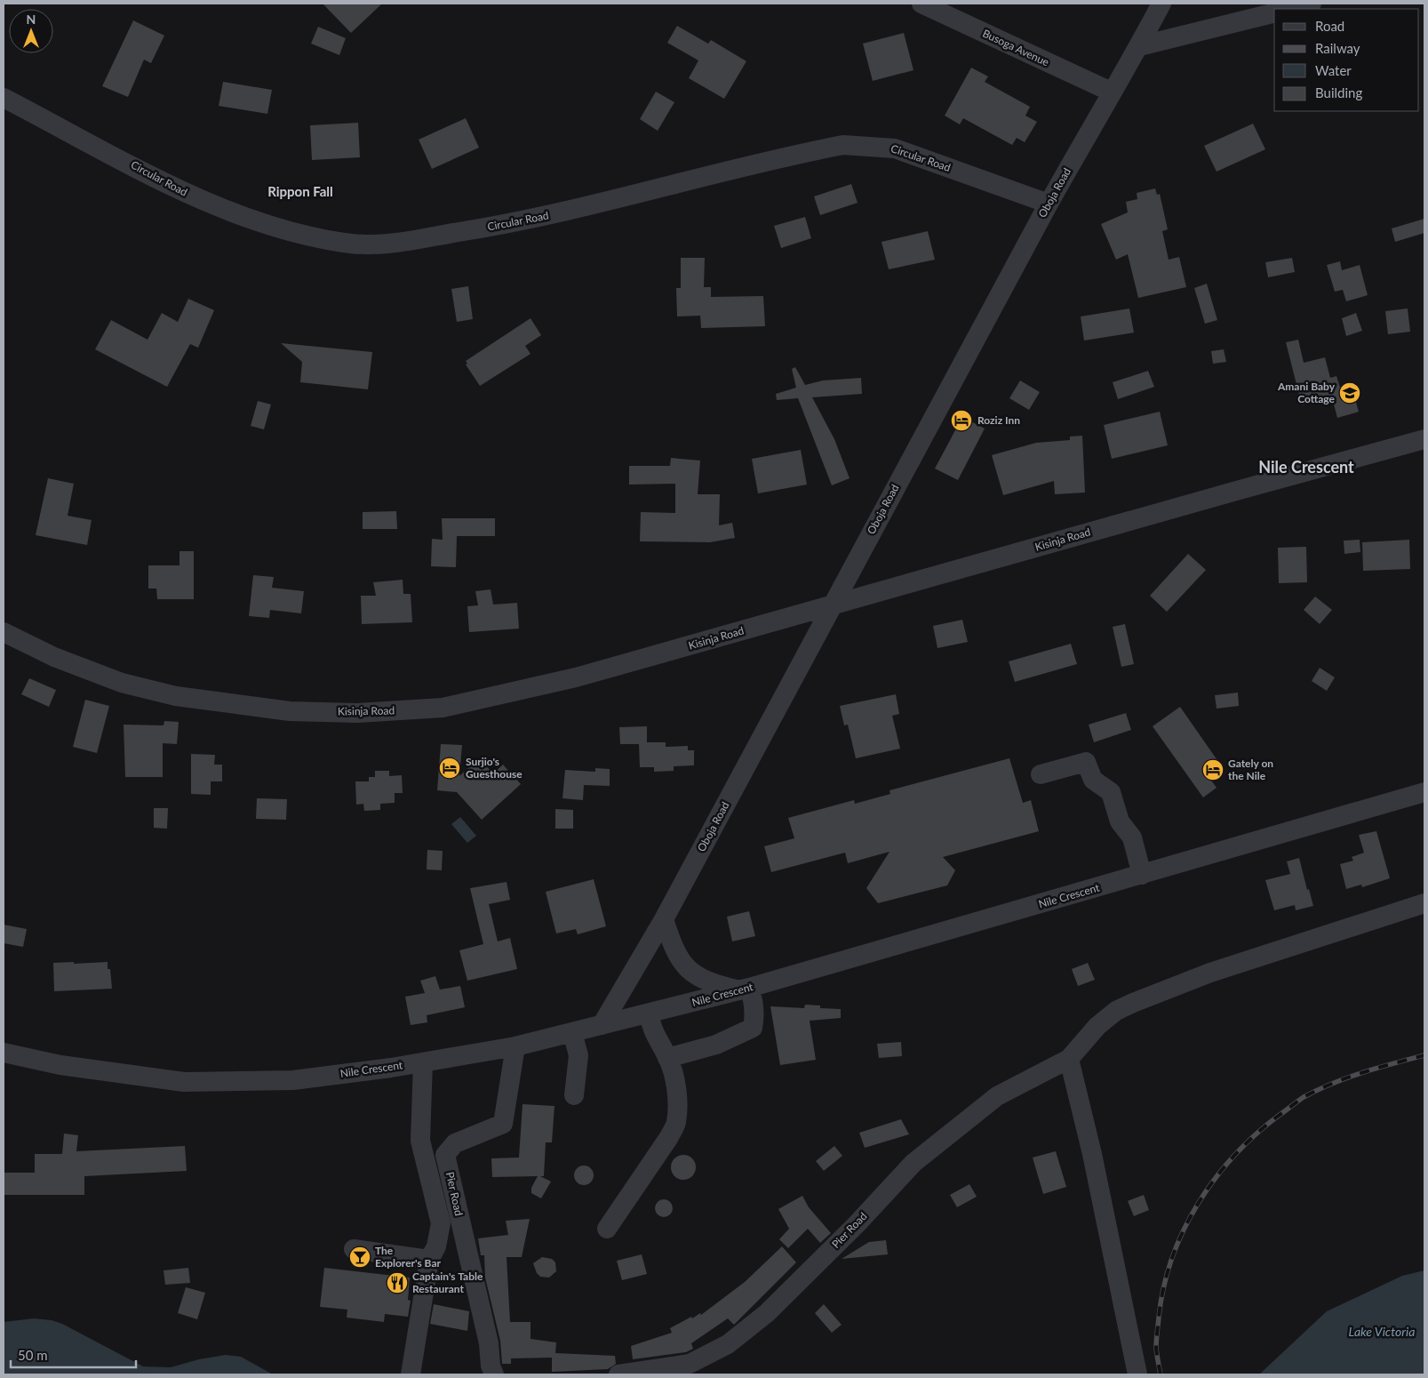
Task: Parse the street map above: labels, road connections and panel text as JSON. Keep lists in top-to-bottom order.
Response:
{
  "streets": {
    "street": [
      "Busoga Avenue",
      "Circular Road",
      "Oboja Road",
      "Kisinja Road",
      "Nile Crescent",
      "Pier Road"
    ]
  },
  "crossings": [
    ["Busoga Avenue", "Oboja Road"],
    ["Circular Road", "Oboja Road"],
    ["Oboja Road", "Kisinja Road"],
    ["Oboja Road", "Nile Crescent"],
    ["Nile Crescent", "Pier Road"]
  ],
  "districts": ["Rippon Fall", "Nile Crescent"],
  "water": ["Lake Victoria"],
  "places": {
    "school or university": ["Amani Baby Cottage"],
    "hotel": ["Roziz Inn", "Surjio's Guesthouse", "Gately on the Nile"],
    "bar": ["The Explorer's Bar"],
    "restaurant": ["Captain's Table Restaurant"]
  },
  "legend": [
    "Road",
    "Railway",
    "Water",
    "Building"
  ],
  "scale_bar": "50 m",
  "north": "top"
}
